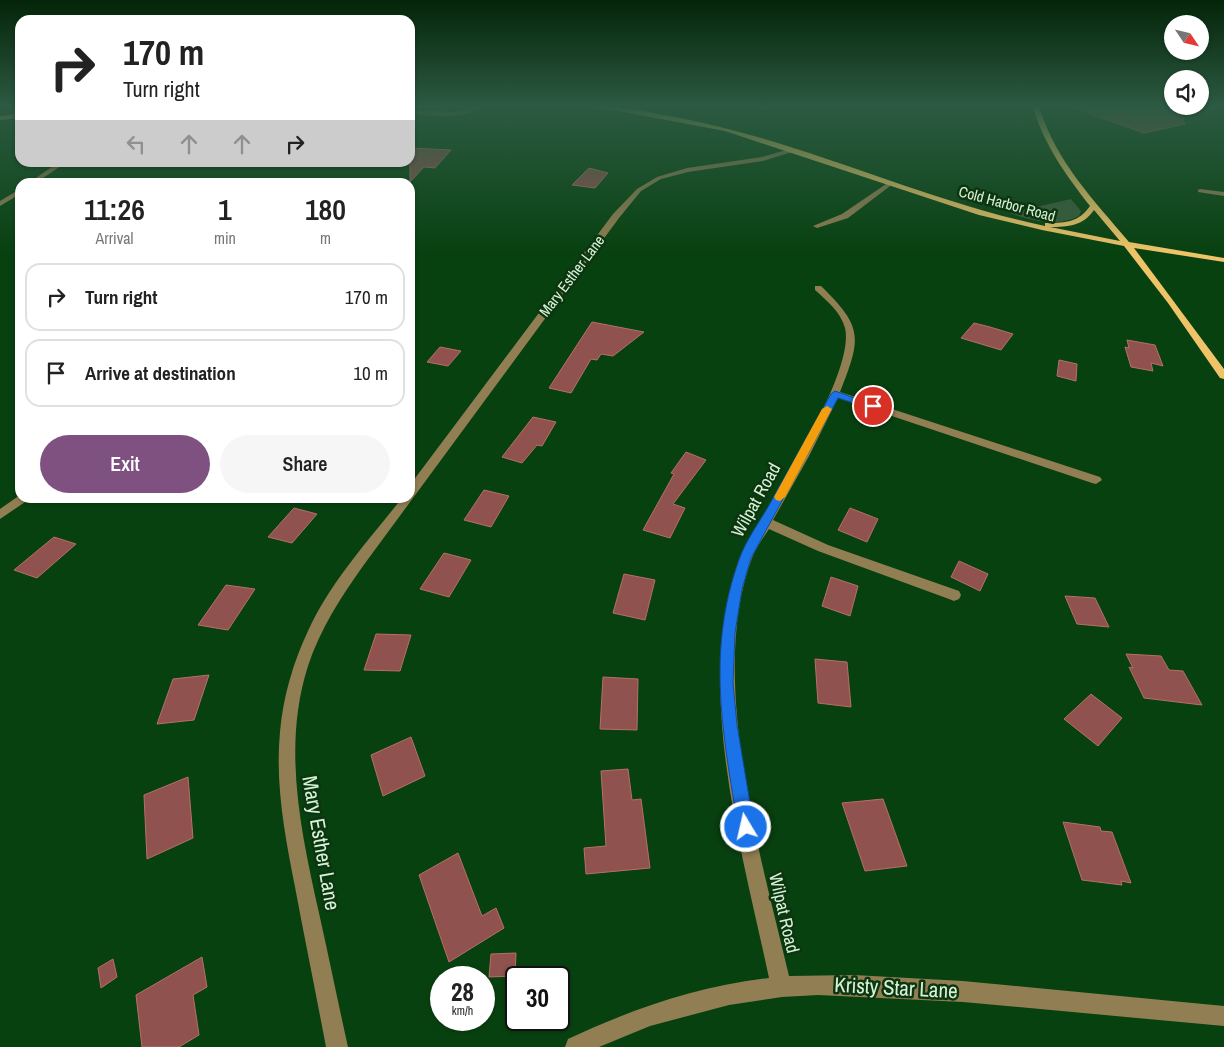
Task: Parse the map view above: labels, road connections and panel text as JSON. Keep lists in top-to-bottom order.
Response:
{
  "streets": {
    "main road": ["Cold Harbor Road"],
    "street": ["Mary Esther Lane", "Wilpat Road", "Kristy Star Lane"]
  },
  "crossings": [
    ["Wilpat Road", "Kristy Star Lane"]
  ],
  "north": "bottom right",
  "page": {
    "turn": ["170 m", "Turn right"],
    "eta": [
      "11:26",
      "Arrival",
      "1",
      "min",
      "180",
      "m"
    ],
    "list": [
      {
        "name": "Turn right",
        "value": "170 m"
      },
      {
        "name": "Arrive at destination",
        "value": "10 m"
      }
    ],
    "buttons": ["Exit", "Share"],
    "speed": "28 km/h",
    "limit": "30"
  }
}
